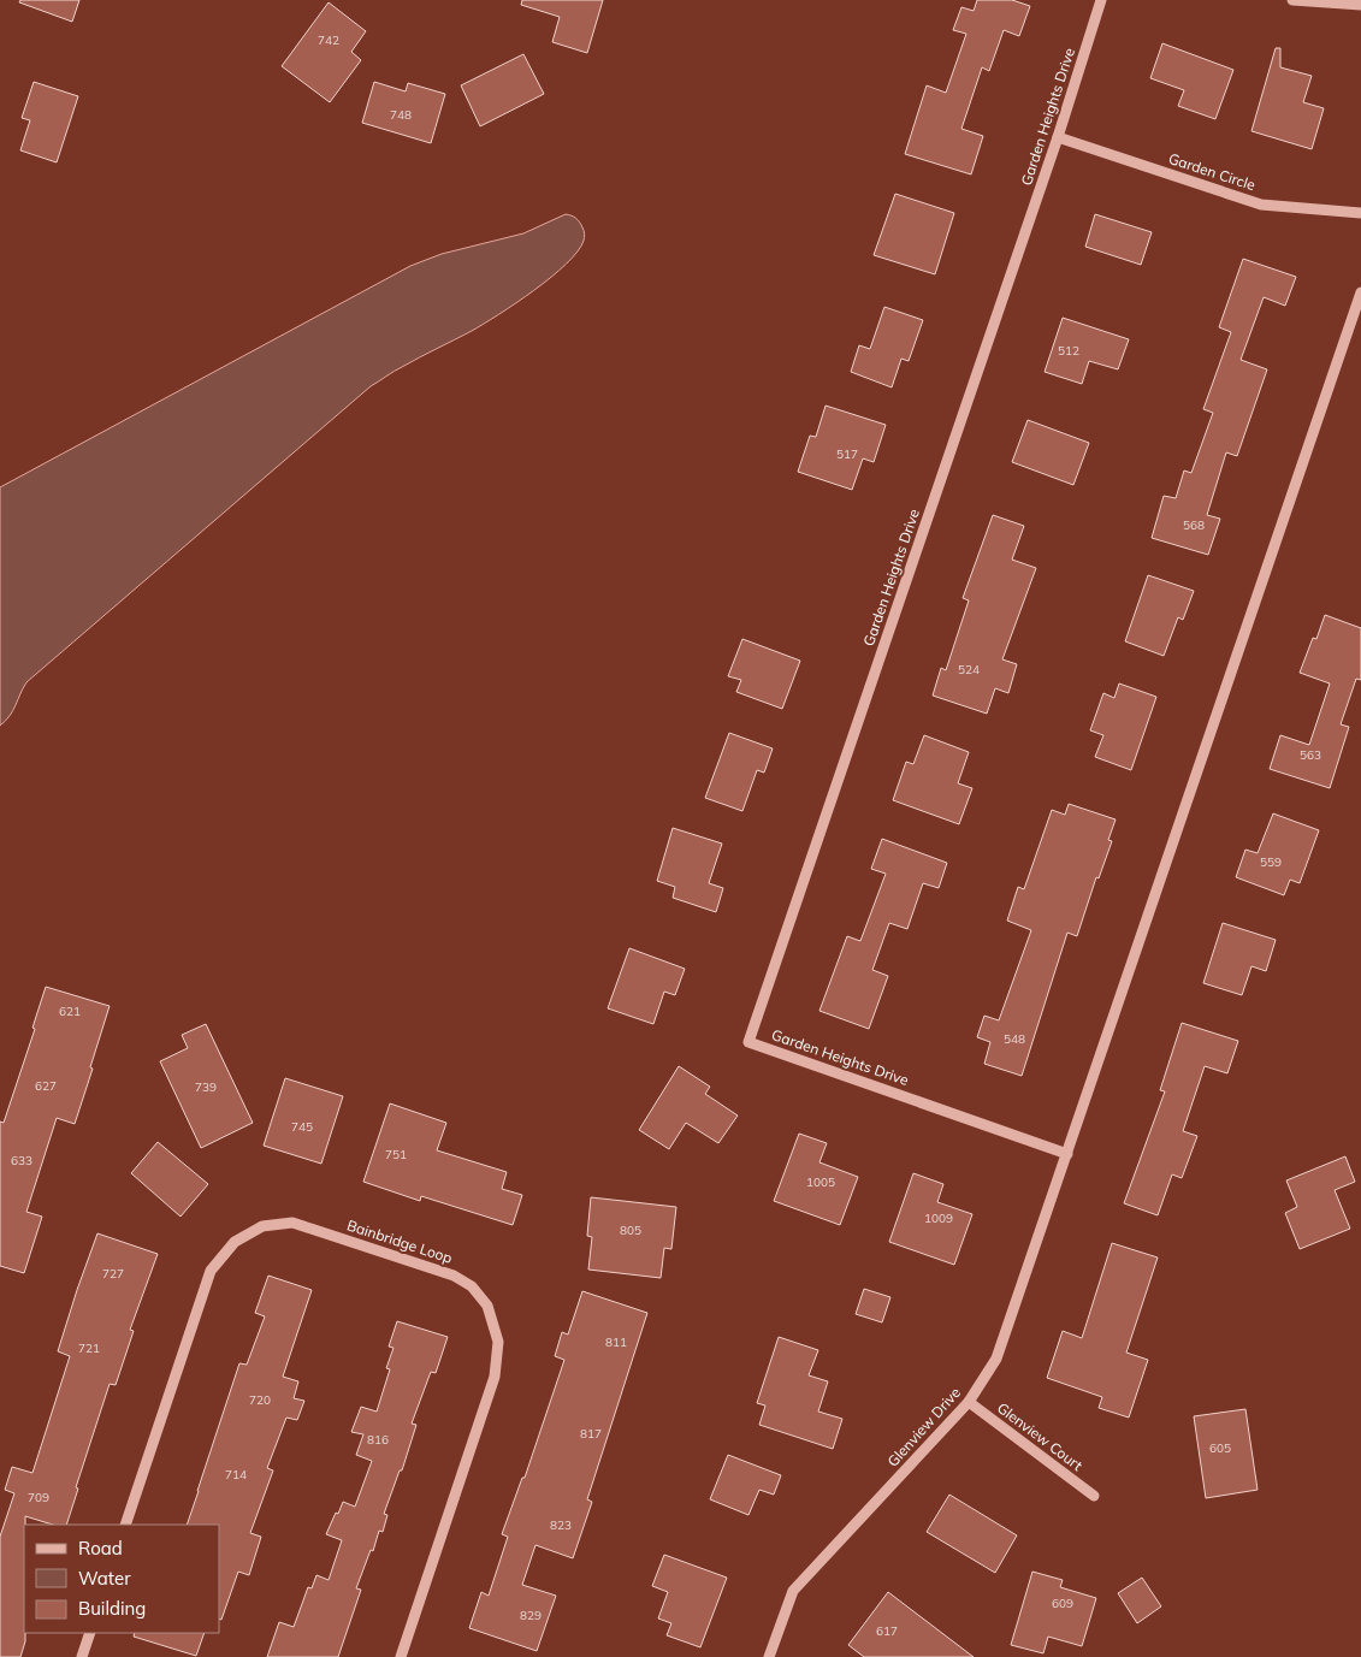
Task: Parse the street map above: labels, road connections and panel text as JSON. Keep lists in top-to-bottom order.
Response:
{
  "streets": {
    "street": [
      "Garden Heights Drive",
      "Garden Circle",
      "Bainbridge Loop",
      "Glenview Drive",
      "Glenview Court"
    ]
  },
  "crossings": [
    ["Garden Heights Drive", "Garden Circle"],
    ["Garden Heights Drive", "Glenview Drive"],
    ["Glenview Drive", "Glenview Court"]
  ],
  "house_numbers": [
    "742",
    "748",
    "512",
    "517",
    "568",
    "524",
    "563",
    "559",
    "621",
    "548",
    "627",
    "739",
    "745",
    "751",
    "633",
    "1005",
    "1009",
    "805",
    "727",
    "811",
    "721",
    "720",
    "817",
    "816",
    "605",
    "714",
    "709",
    "823",
    "609",
    "829",
    "617"
  ],
  "legend": ["Road", "Water", "Building"]
}
